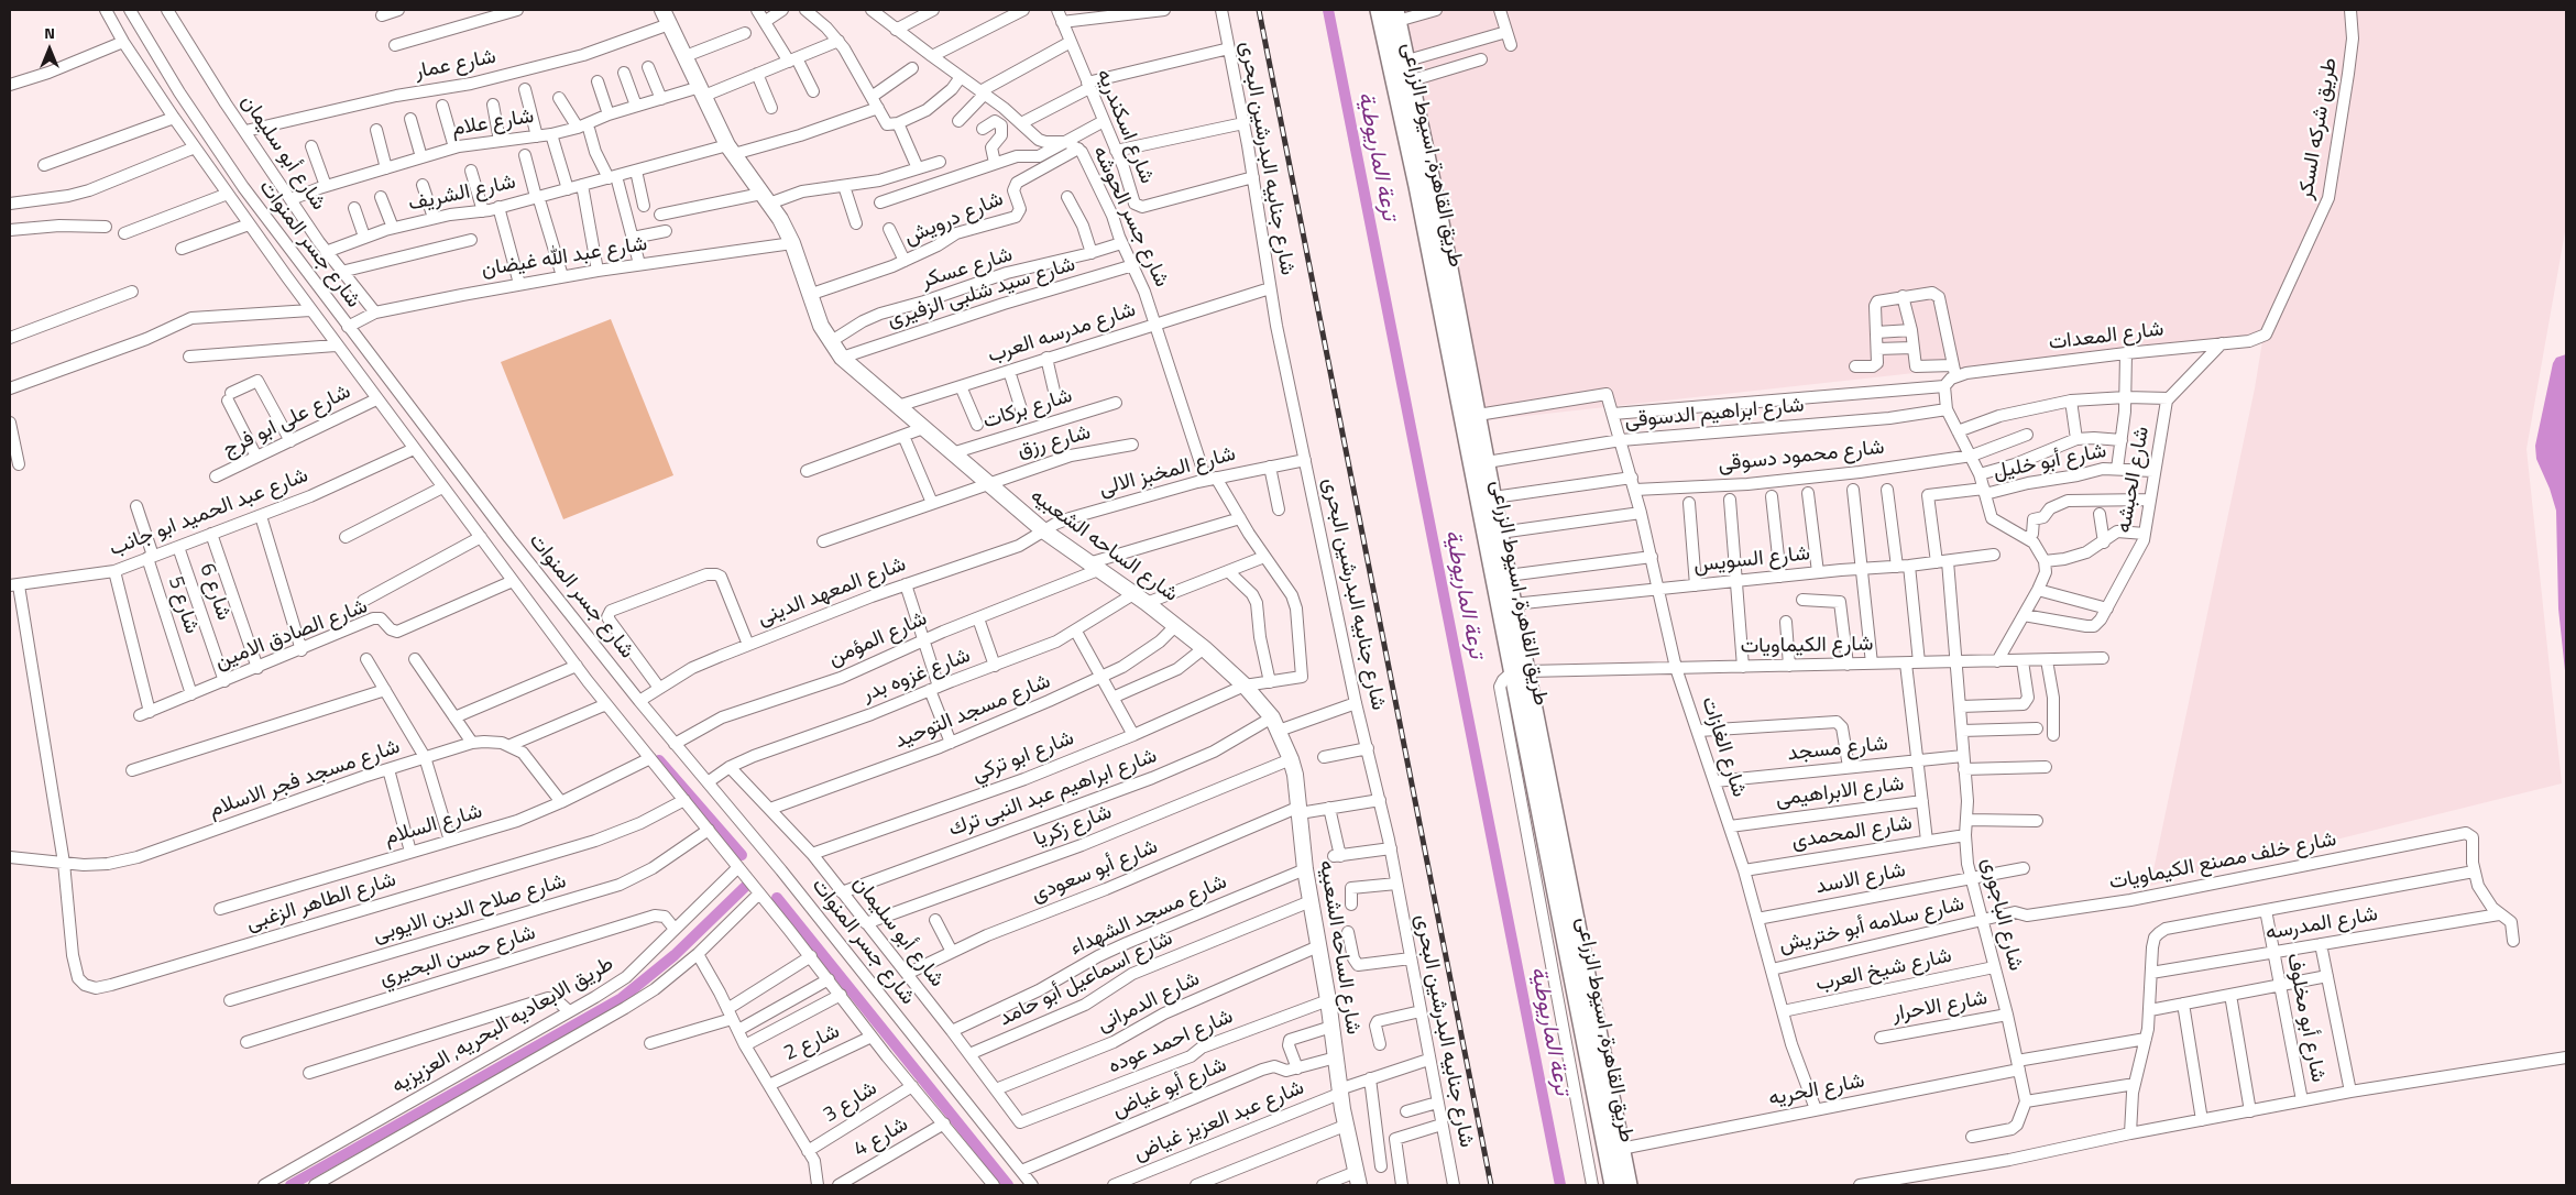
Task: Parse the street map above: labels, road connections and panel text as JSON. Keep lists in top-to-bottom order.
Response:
{
  "streets": {
    "highway": ["طريق القاهرة, اسيوط الزراعى"],
    "main road": ["شارع الساحه الشعبيه"],
    "street": [
      "شارع عمار",
      "شارع علام",
      "شارع اسكندريه",
      "طريق شركه السكر",
      "شارع أبو سليمان",
      "شارع جنابيه البدرشين البحرى",
      "شارع الشريف",
      "شارع جسر الحوشه",
      "شارع درويش",
      "شارع جسر المنوات",
      "شارع عبد الله غيضان",
      "شارع عسكر",
      "شارع سيد شلبى الزفيرى",
      "شارع مدرسه العرب",
      "شارع المعدات",
      "شارع بركات",
      "شارع ابراهيم الدسوقى",
      "شارع على ابو فرج",
      "شارع رزق",
      "شارع محمود دسوقى",
      "شارع أبو خليل",
      "شارع المخبز الالى",
      "شارع الحبشه",
      "شارع عبد الحميد ابو جانب",
      "شارع السويس",
      "شارع 6",
      "شارع المعهد الدينى",
      "شارع 5",
      "شارع الصادق الامين",
      "شارع المؤمن",
      "شارع الكيماويات",
      "شارع غزوه بدر",
      "شارع مسجد التوحيد",
      "شارع الغازات",
      "شارع مسجد",
      "شارع ابو تركي",
      "شارع مسجد فجر الاسلام",
      "شارع الابراهيمى",
      "شارع ابراهيم عبد النبى ترك",
      "شارع السلام",
      "شارع زكريا",
      "شارع المحمدى",
      "شارع خلف مصنع الكيماويات",
      "شارع أبو سعودى",
      "شارع الاسد",
      "شارع الطاهر الزغبى",
      "شارع صلاح الدين الايوبى",
      "شارع الباجورى",
      "شارع مسجد الشهداء",
      "شارع المدرسه",
      "شارع سلامه أبو ختريش",
      "شارع حسن البحيري",
      "شارع شيخ العرب",
      "شارع اسماعيل أبو حامد",
      "شارع الدمرانى",
      "شارع الاحرار",
      "شارع أبو مخلوف",
      "طريق الابعاديه البحريه, العزيزيه",
      "شارع احمد عوده",
      "شارع 2",
      "شارع أبو غياض",
      "شارع الحريه",
      "شارع 3",
      "شارع عبد العزيز غياض",
      "شارع 4"
    ]
  },
  "crossings": [
    ["شارع عمار", "شارع أبو سليمان"],
    ["شارع عمار", "شارع الساحه الشعبيه"],
    ["شارع علام", "شارع أبو سليمان"],
    ["شارع علام", "شارع الساحه الشعبيه"],
    ["شارع اسكندريه", "شارع جنابيه البدرشين البحرى"],
    ["طريق شركه السكر", "شارع المعدات"],
    ["شارع أبو سليمان", "شارع الشريف"],
    ["شارع أبو سليمان", "شارع عبد الله غيضان"],
    ["شارع أبو سليمان", "شارع غزوه بدر"],
    ["شارع أبو سليمان", "شارع مسجد التوحيد"],
    ["شارع أبو سليمان", "شارع ابو تركي"],
    ["شارع أبو سليمان", "شارع ابراهيم عبد النبى ترك"],
    ["شارع أبو سليمان", "شارع زكريا"],
    ["شارع أبو سليمان", "شارع أبو سعودى"],
    ["شارع أبو سليمان", "شارع مسجد الشهداء"],
    ["شارع أبو سليمان", "شارع اسماعيل أبو حامد"],
    ["شارع أبو سليمان", "شارع الدمرانى"],
    ["شارع أبو سليمان", "شارع احمد عوده"],
    ["طريق القاهرة, اسيوط الزراعى", "شارع ابراهيم الدسوقى"],
    ["طريق القاهرة, اسيوط الزراعى", "شارع السويس"],
    ["طريق القاهرة, اسيوط الزراعى", "شارع الكيماويات"],
    ["طريق القاهرة, اسيوط الزراعى", "شارع الغازات"],
    ["طريق القاهرة, اسيوط الزراعى", "شارع الحريه"],
    ["شارع جنابيه البدرشين البحرى", "شارع مدرسه العرب"],
    ["شارع جنابيه البدرشين البحرى", "شارع المخبز الالى"],
    ["شارع جنابيه البدرشين البحرى", "شارع ابراهيم عبد النبى ترك"],
    ["شارع جنابيه البدرشين البحرى", "شارع أبو سعودى"],
    ["شارع جنابيه البدرشين البحرى", "شارع عبد العزيز غياض"],
    ["شارع الشريف", "شارع الساحه الشعبيه"],
    ["شارع جسر الحوشه", "شارع درويش"],
    ["شارع جسر الحوشه", "شارع عسكر"],
    ["شارع جسر الحوشه", "شارع سيد شلبى الزفيرى"],
    ["شارع جسر الحوشه", "شارع مدرسه العرب"],
    ["شارع جسر الحوشه", "شارع المخبز الالى"],
    ["شارع جسر الحوشه", "شارع الساحه الشعبيه"],
    ["شارع جسر الحوشه", "شارع المؤمن"],
    ["شارع جسر الحوشه", "شارع غزوه بدر"],
    ["شارع جسر الحوشه", "شارع ابو تركي"],
    ["شارع درويش", "شارع الساحه الشعبيه"],
    ["شارع جسر المنوات", "شارع عبد الله غيضان"],
    ["شارع جسر المنوات", "شارع على ابو فرج"],
    ["شارع جسر المنوات", "شارع عبد الحميد ابو جانب"],
    ["شارع جسر المنوات", "شارع المعهد الدينى"],
    ["شارع جسر المنوات", "شارع الصادق الامين"],
    ["شارع جسر المنوات", "شارع المؤمن"],
    ["شارع جسر المنوات", "شارع غزوه بدر"],
    ["شارع جسر المنوات", "شارع مسجد فجر الاسلام"],
    ["شارع جسر المنوات", "شارع السلام"],
    ["شارع جسر المنوات", "شارع الطاهر الزغبى"],
    ["شارع جسر المنوات", "شارع صلاح الدين الايوبى"],
    ["شارع جسر المنوات", "طريق الابعاديه البحريه, العزيزيه"],
    ["شارع جسر المنوات", "شارع 2"],
    ["شارع جسر المنوات", "شارع أبو غياض"],
    ["شارع جسر المنوات", "شارع 3"],
    ["شارع جسر المنوات", "شارع 4"],
    ["شارع عبد الله غيضان", "شارع الساحه الشعبيه"],
    ["شارع عسكر", "شارع الساحه الشعبيه"],
    ["شارع سيد شلبى الزفيرى", "شارع الساحه الشعبيه"],
    ["شارع مدرسه العرب", "شارع الساحه الشعبيه"],
    ["شارع بركات", "شارع الساحه الشعبيه"],
    ["شارع ابراهيم الدسوقى", "شارع الغازات"],
    ["شارع رزق", "شارع الساحه الشعبيه"],
    ["شارع محمود دسوقى", "شارع الغازات"],
    ["شارع أبو خليل", "شارع الحبشه"],
    ["شارع أبو خليل", "شارع السويس"],
    ["شارع أبو خليل", "شارع الباجورى"],
    ["شارع المخبز الالى", "شارع الساحه الشعبيه"],
    ["شارع المخبز الالى", "شارع المعهد الدينى"],
    ["شارع عبد الحميد ابو جانب", "شارع 6"],
    ["شارع عبد الحميد ابو جانب", "شارع 5"],
    ["شارع عبد الحميد ابو جانب", "شارع الصادق الامين"],
    ["شارع الساحه الشعبيه", "شارع المعهد الدينى"],
    ["شارع الساحه الشعبيه", "شارع المؤمن"],
    ["شارع الساحه الشعبيه", "شارع غزوه بدر"],
    ["شارع الساحه الشعبيه", "شارع مسجد التوحيد"],
    ["شارع الساحه الشعبيه", "شارع ابو تركي"],
    ["شارع الساحه الشعبيه", "شارع ابراهيم عبد النبى ترك"],
    ["شارع الساحه الشعبيه", "شارع زكريا"],
    ["شارع الساحه الشعبيه", "شارع أبو سعودى"],
    ["شارع الساحه الشعبيه", "شارع مسجد الشهداء"],
    ["شارع الساحه الشعبيه", "شارع اسماعيل أبو حامد"],
    ["شارع الساحه الشعبيه", "شارع الدمرانى"],
    ["شارع الساحه الشعبيه", "شارع احمد عوده"],
    ["شارع الساحه الشعبيه", "شارع أبو غياض"],
    ["شارع الساحه الشعبيه", "شارع عبد العزيز غياض"],
    ["شارع السويس", "شارع الغازات"],
    ["شارع السويس", "شارع الباجورى"],
    ["شارع 6", "شارع الصادق الامين"],
    ["شارع 5", "شارع الصادق الامين"],
    ["شارع الكيماويات", "شارع الغازات"],
    ["شارع الكيماويات", "شارع الباجورى"],
    ["شارع الغازات", "شارع مسجد"],
    ["شارع الغازات", "شارع الابراهيمى"],
    ["شارع الغازات", "شارع المحمدى"],
    ["شارع الغازات", "شارع الاسد"],
    ["شارع الغازات", "شارع سلامه أبو ختريش"],
    ["شارع الغازات", "شارع شيخ العرب"],
    ["شارع الغازات", "شارع الحريه"],
    ["شارع مسجد", "شارع الباجورى"],
    ["شارع مسجد فجر الاسلام", "شارع الطاهر الزغبى"],
    ["شارع المحمدى", "شارع الباجورى"],
    ["شارع خلف مصنع الكيماويات", "شارع الباجورى"],
    ["شارع خلف مصنع الكيماويات", "شارع سلامه أبو ختريش"],
    ["شارع الاسد", "شارع الباجورى"],
    ["شارع الباجورى", "شارع سلامه أبو ختريش"],
    ["شارع الباجورى", "شارع شيخ العرب"],
    ["شارع الباجورى", "شارع الاحرار"],
    ["شارع الباجورى", "شارع الحريه"],
    ["شارع المدرسه", "شارع أبو مخلوف"],
    ["شارع حسن البحيري", "طريق الابعاديه البحريه, العزيزيه"]
  ],
  "water": ["ترعة الماريوطية"],
  "north": "top"
}
